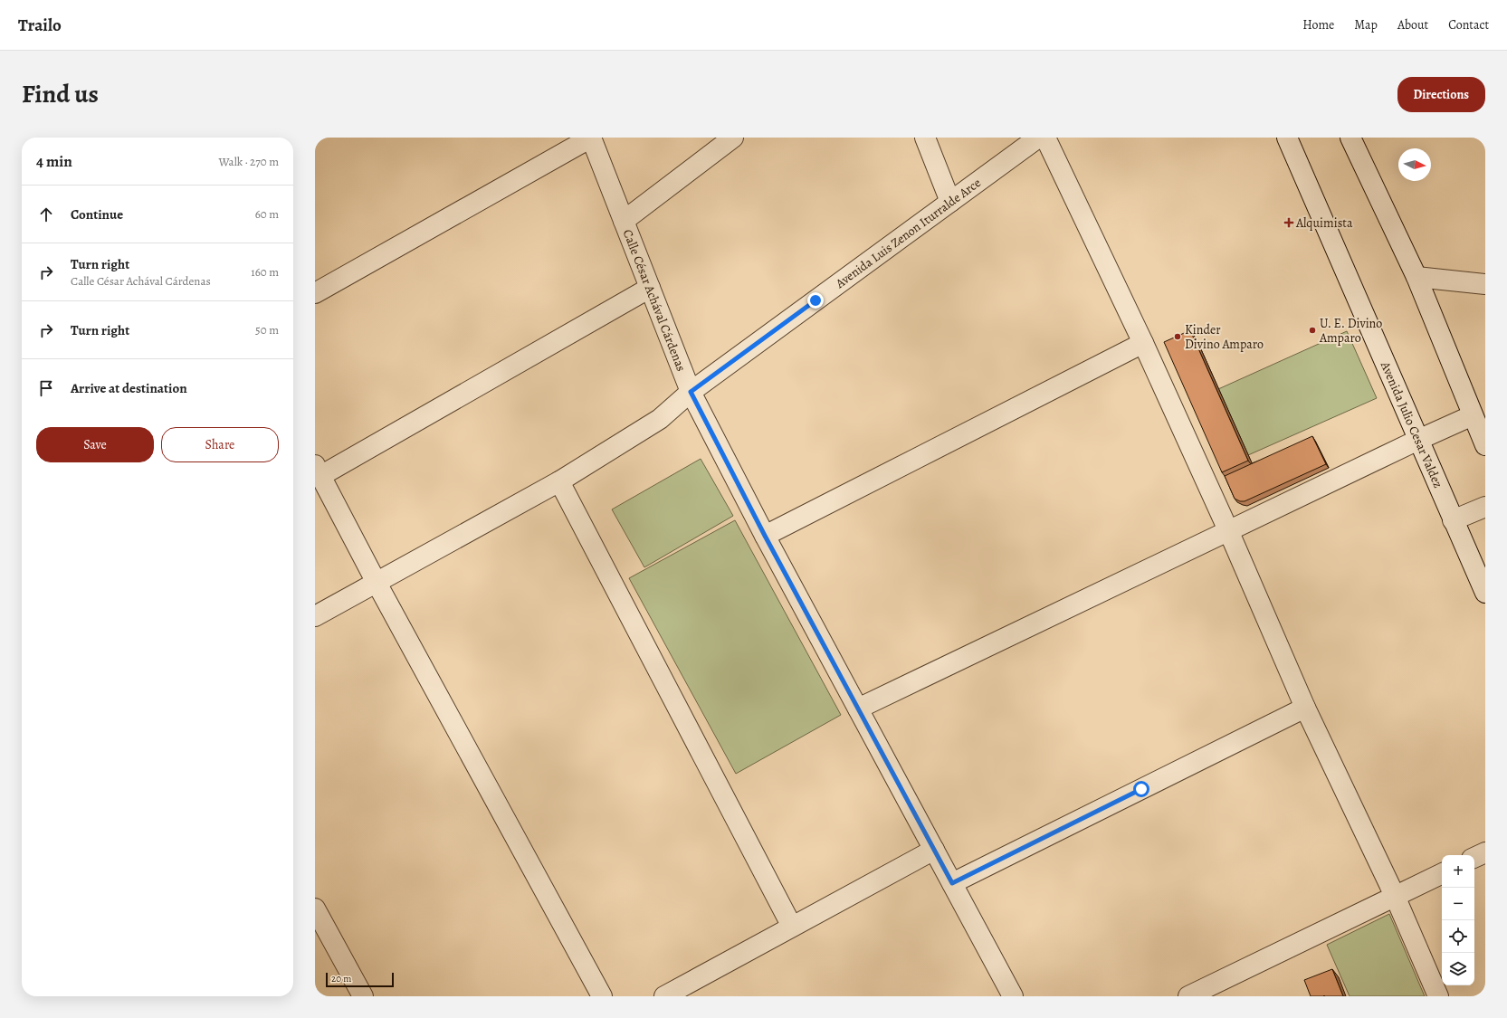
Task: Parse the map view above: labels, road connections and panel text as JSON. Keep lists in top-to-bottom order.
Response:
{
  "streets": {
    "street": ["Avenida Luis Zenon Iturralde Arce", "Calle César Achával Cárdenas", "Avenida Julio Cesar Valdez"]
  },
  "crossings": [
    ["Avenida Luis Zenon Iturralde Arce", "Calle César Achával Cárdenas"]
  ],
  "places": {
    "health": ["Alquimista"],
    "other": ["U. E. Divino Amparo", "Kinder Divino Amparo"]
  },
  "scale_bar": "20 m",
  "north": "right",
  "page": {
    "header": "Trailo",
    "nav": [
      "Home",
      "Map",
      "About",
      "Contact"
    ],
    "title": "Find us",
    "buttons": [
      "Directions",
      ["Save", "Share"]
    ],
    "heading": ["4 min", "Walk · 270 m"],
    "list": [
      ["Continue", "60 m"],
      ["Turn right", "Calle César Achával Cárdenas", "160 m"],
      ["Turn right", "50 m"],
      "Arrive at destination"
    ],
    "map_buttons": ["+", "−"],
    "scale": "20 m"
  }
}
